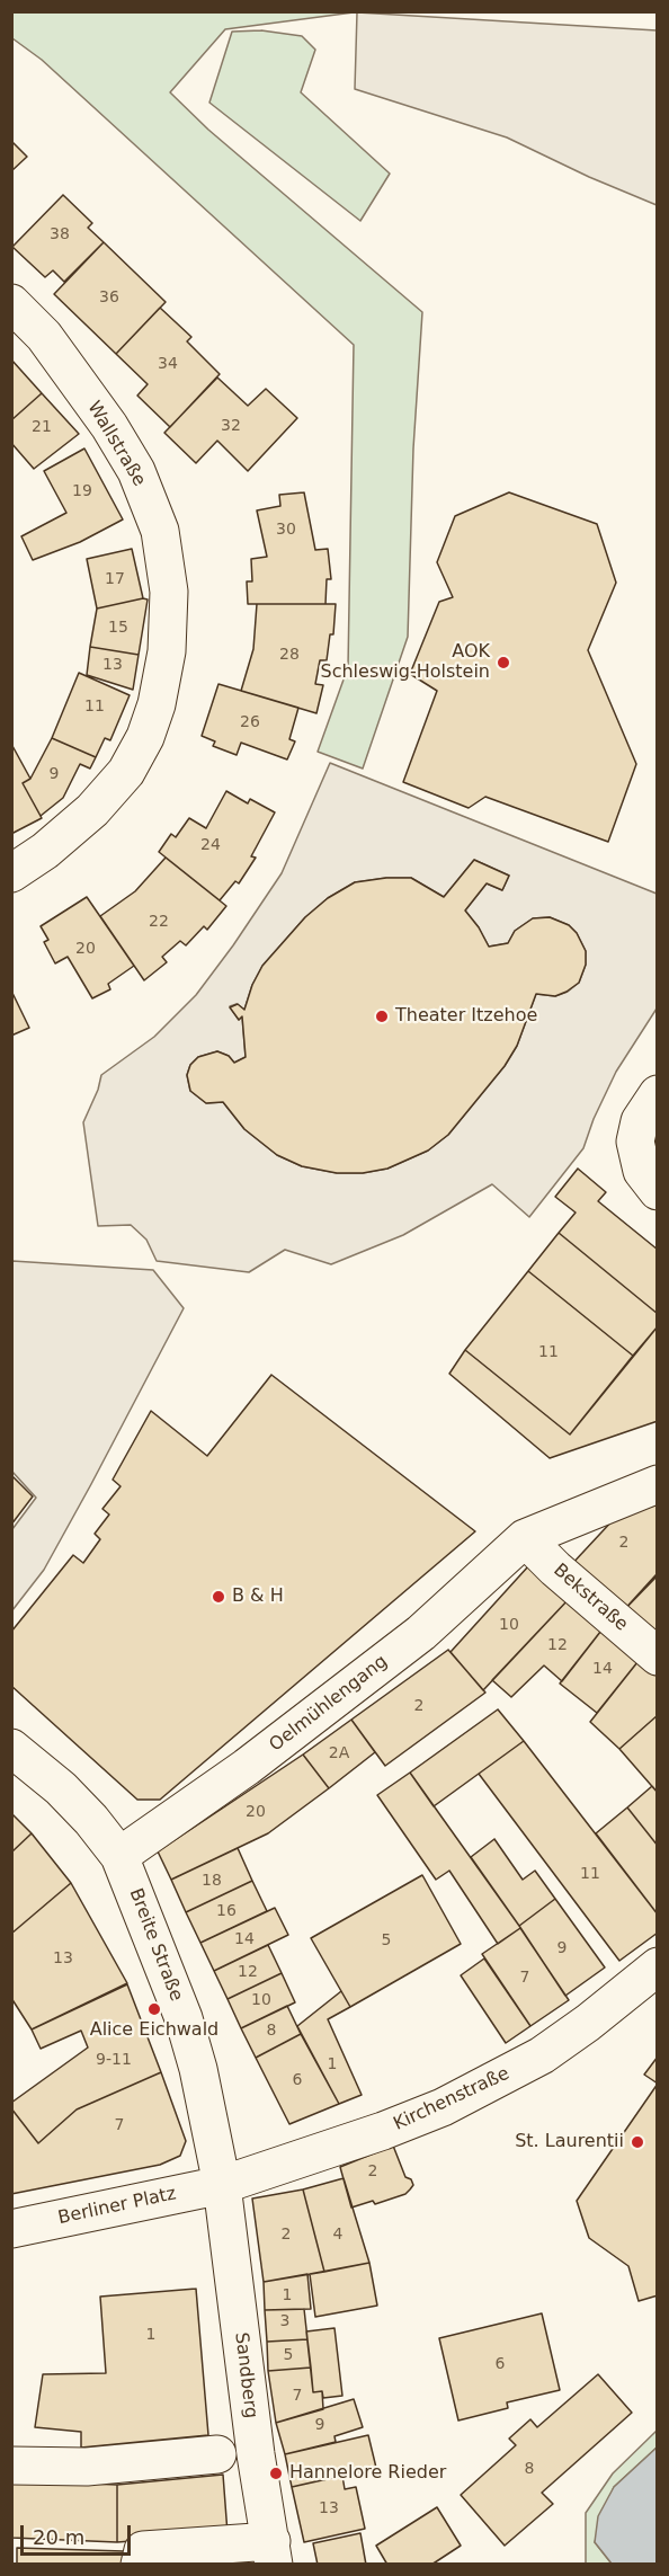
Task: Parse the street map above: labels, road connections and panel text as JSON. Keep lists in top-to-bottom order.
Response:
{
  "streets": {
    "street": [
      "Wallstraße",
      "Bekstraße",
      "Oelmühlengang",
      "Breite Straße",
      "Kirchenstraße",
      "Berliner Platz",
      "Sandberg"
    ]
  },
  "crossings": [
    ["Bekstraße", "Oelmühlengang"],
    ["Oelmühlengang", "Breite Straße"],
    ["Breite Straße", "Kirchenstraße"],
    ["Breite Straße", "Berliner Platz"],
    ["Breite Straße", "Sandberg"],
    ["Kirchenstraße", "Berliner Platz"],
    ["Kirchenstraße", "Sandberg"],
    ["Berliner Platz", "Sandberg"]
  ],
  "places": [
    "AOK Schleswig-Holstein",
    "Theater Itzehoe",
    "B & H",
    "Alice Eichwald",
    "St. Laurentii",
    "Hannelore Rieder"
  ],
  "house_numbers": [
    "38",
    "36",
    "34",
    "32",
    "21",
    "19",
    "30",
    "17",
    "15",
    "28",
    "13",
    "11",
    "26",
    "9",
    "24",
    "22",
    "20",
    "11",
    "2",
    "10",
    "12",
    "14",
    "2",
    "2A",
    "20",
    "11",
    "18",
    "16",
    "14",
    "5",
    "9",
    "13",
    "12",
    "7",
    "10",
    "8",
    "9-11",
    "1",
    "6",
    "7",
    "2",
    "2",
    "4",
    "1",
    "3",
    "1",
    "5",
    "6",
    "7",
    "9",
    "8",
    "13"
  ],
  "scale_bar": "20 m"
}
